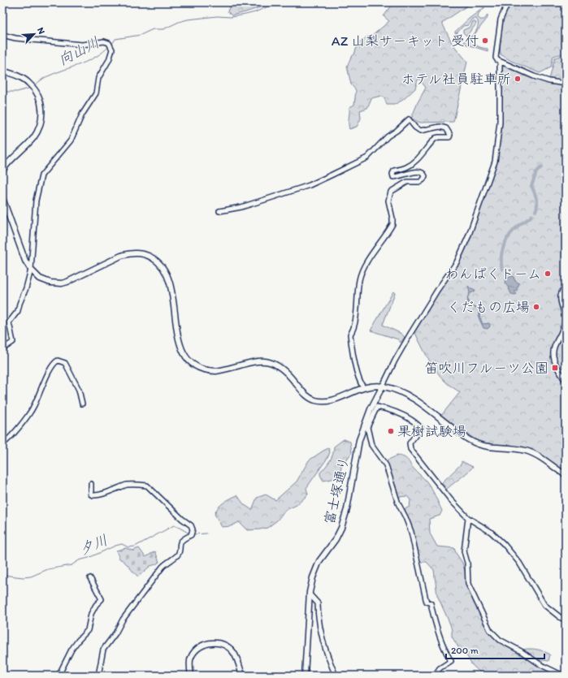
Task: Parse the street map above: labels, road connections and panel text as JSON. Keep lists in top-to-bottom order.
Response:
{
  "streets": {
    "street": ["富士塚通り"]
  },
  "water": ["向山川", "夕川"],
  "places": {
    "other": [
      "AZ 山梨サーキット 受付",
      "ホテル社員駐車所",
      "わんぱくドーム",
      "くだもの広場",
      "果樹試験場"
    ],
    "transit": ["笛吹川フルーツ公園"]
  },
  "scale_bar": "200 m",
  "north": "top right"
}
